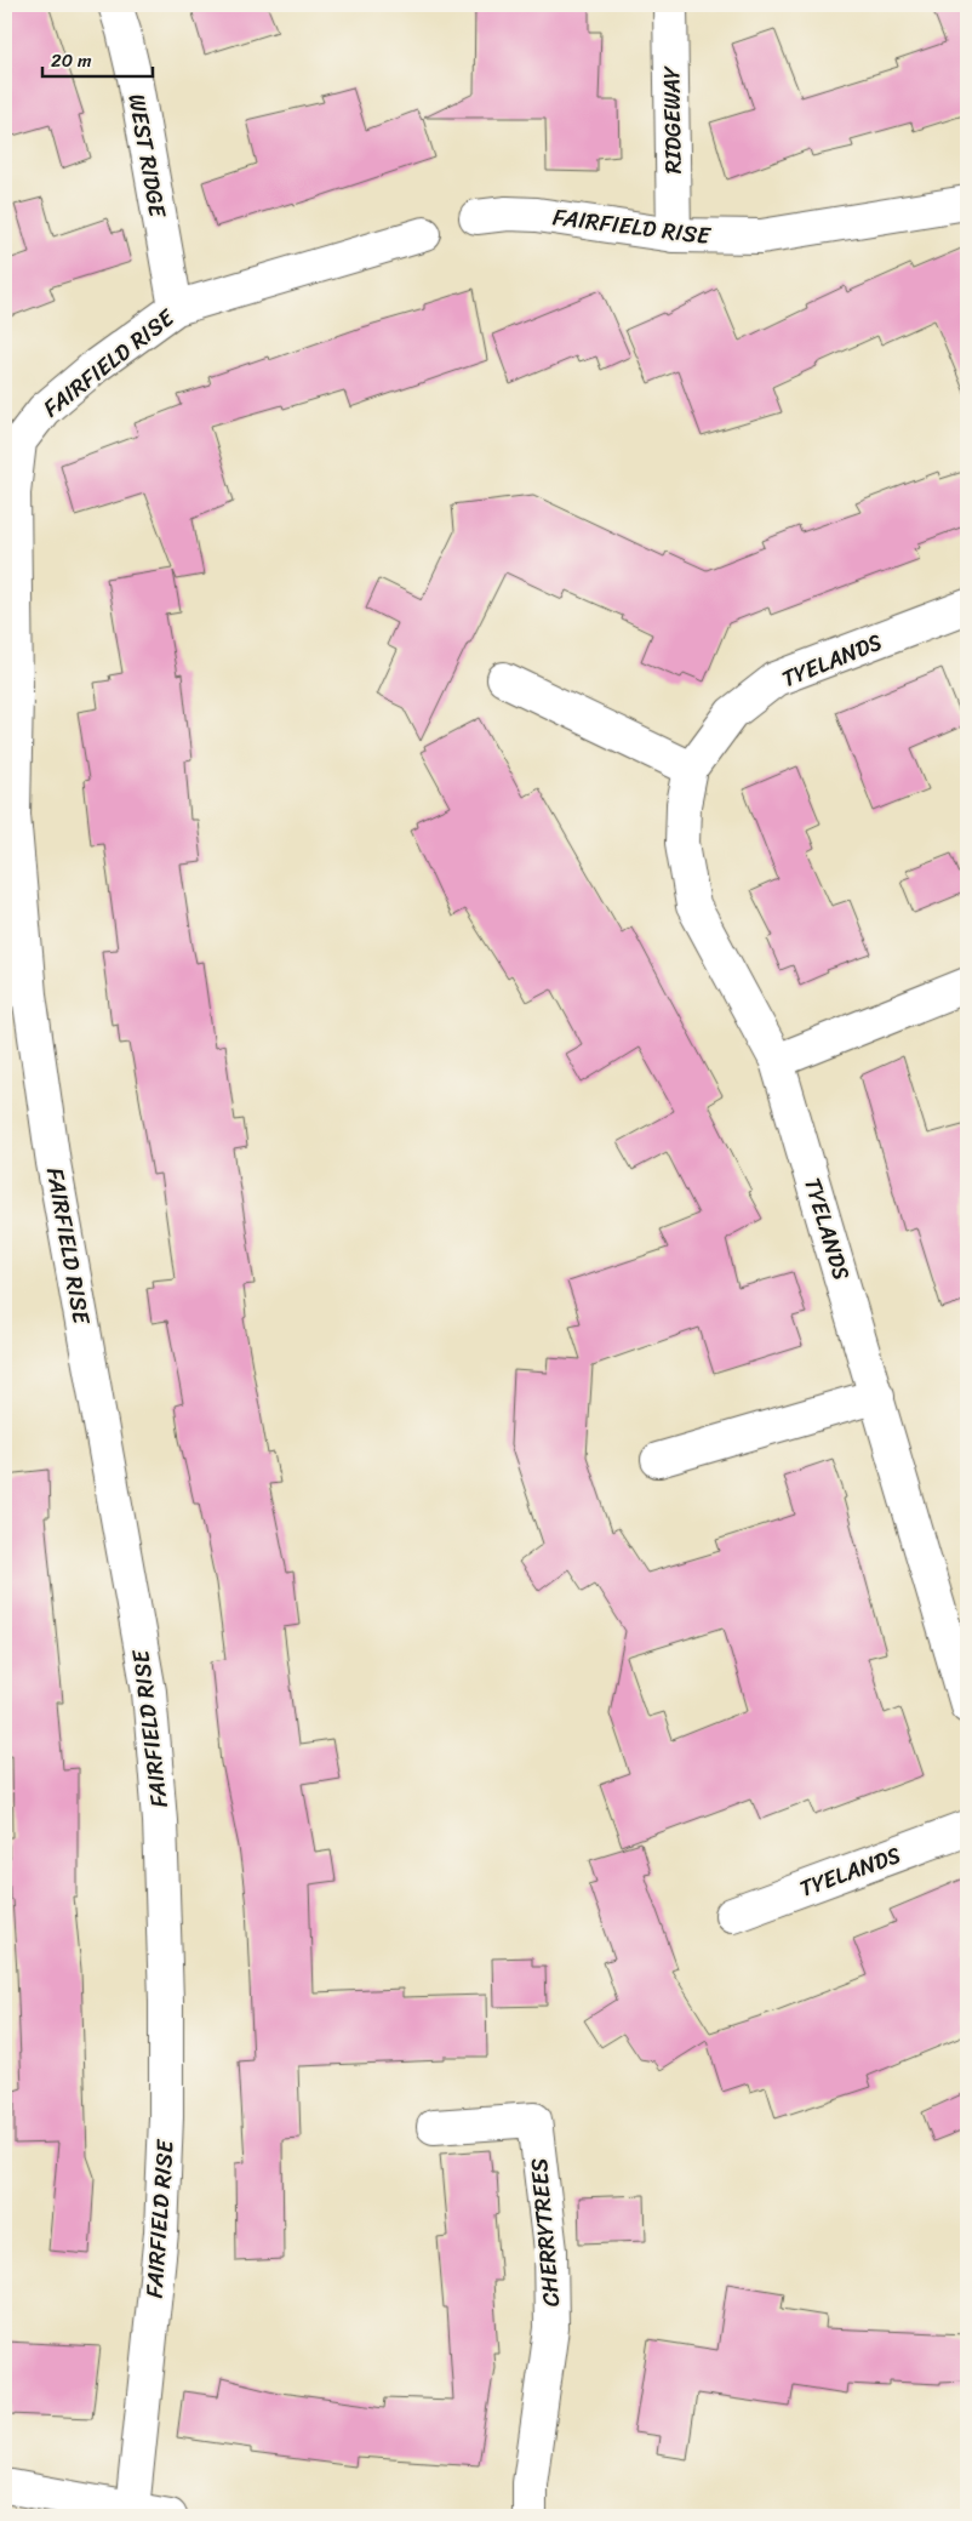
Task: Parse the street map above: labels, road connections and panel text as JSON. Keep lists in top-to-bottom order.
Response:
{
  "streets": {
    "street": [
      "RIDGEWAY",
      "WEST RIDGE",
      "FAIRFIELD RISE",
      "TYELANDS",
      "CHERRYTREES"
    ]
  },
  "crossings": [
    ["RIDGEWAY", "FAIRFIELD RISE"],
    ["WEST RIDGE", "FAIRFIELD RISE"]
  ],
  "scale_bar": "20 m"
}
